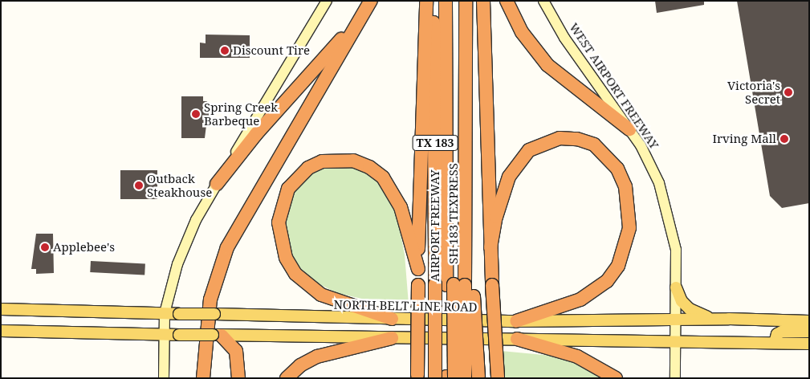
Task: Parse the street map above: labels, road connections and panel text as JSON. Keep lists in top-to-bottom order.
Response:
{
  "streets": {
    "highway": ["TX 183", "SH 183 TEXPRESS", "AIRPORT FREEWAY"],
    "main road": ["WEST AIRPORT FREEWAY", "NORTH BELT LINE ROAD"]
  },
  "crossings": [
    ["WEST AIRPORT FREEWAY", "NORTH BELT LINE ROAD"],
    ["SH 183 TEXPRESS", "AIRPORT FREEWAY"]
  ],
  "places": [
    "Discount Tire",
    "Victoria's Secret",
    "Spring Creek Barbeque",
    "Irving Mall",
    "Outback Steakhouse",
    "Applebee's"
  ]
}
